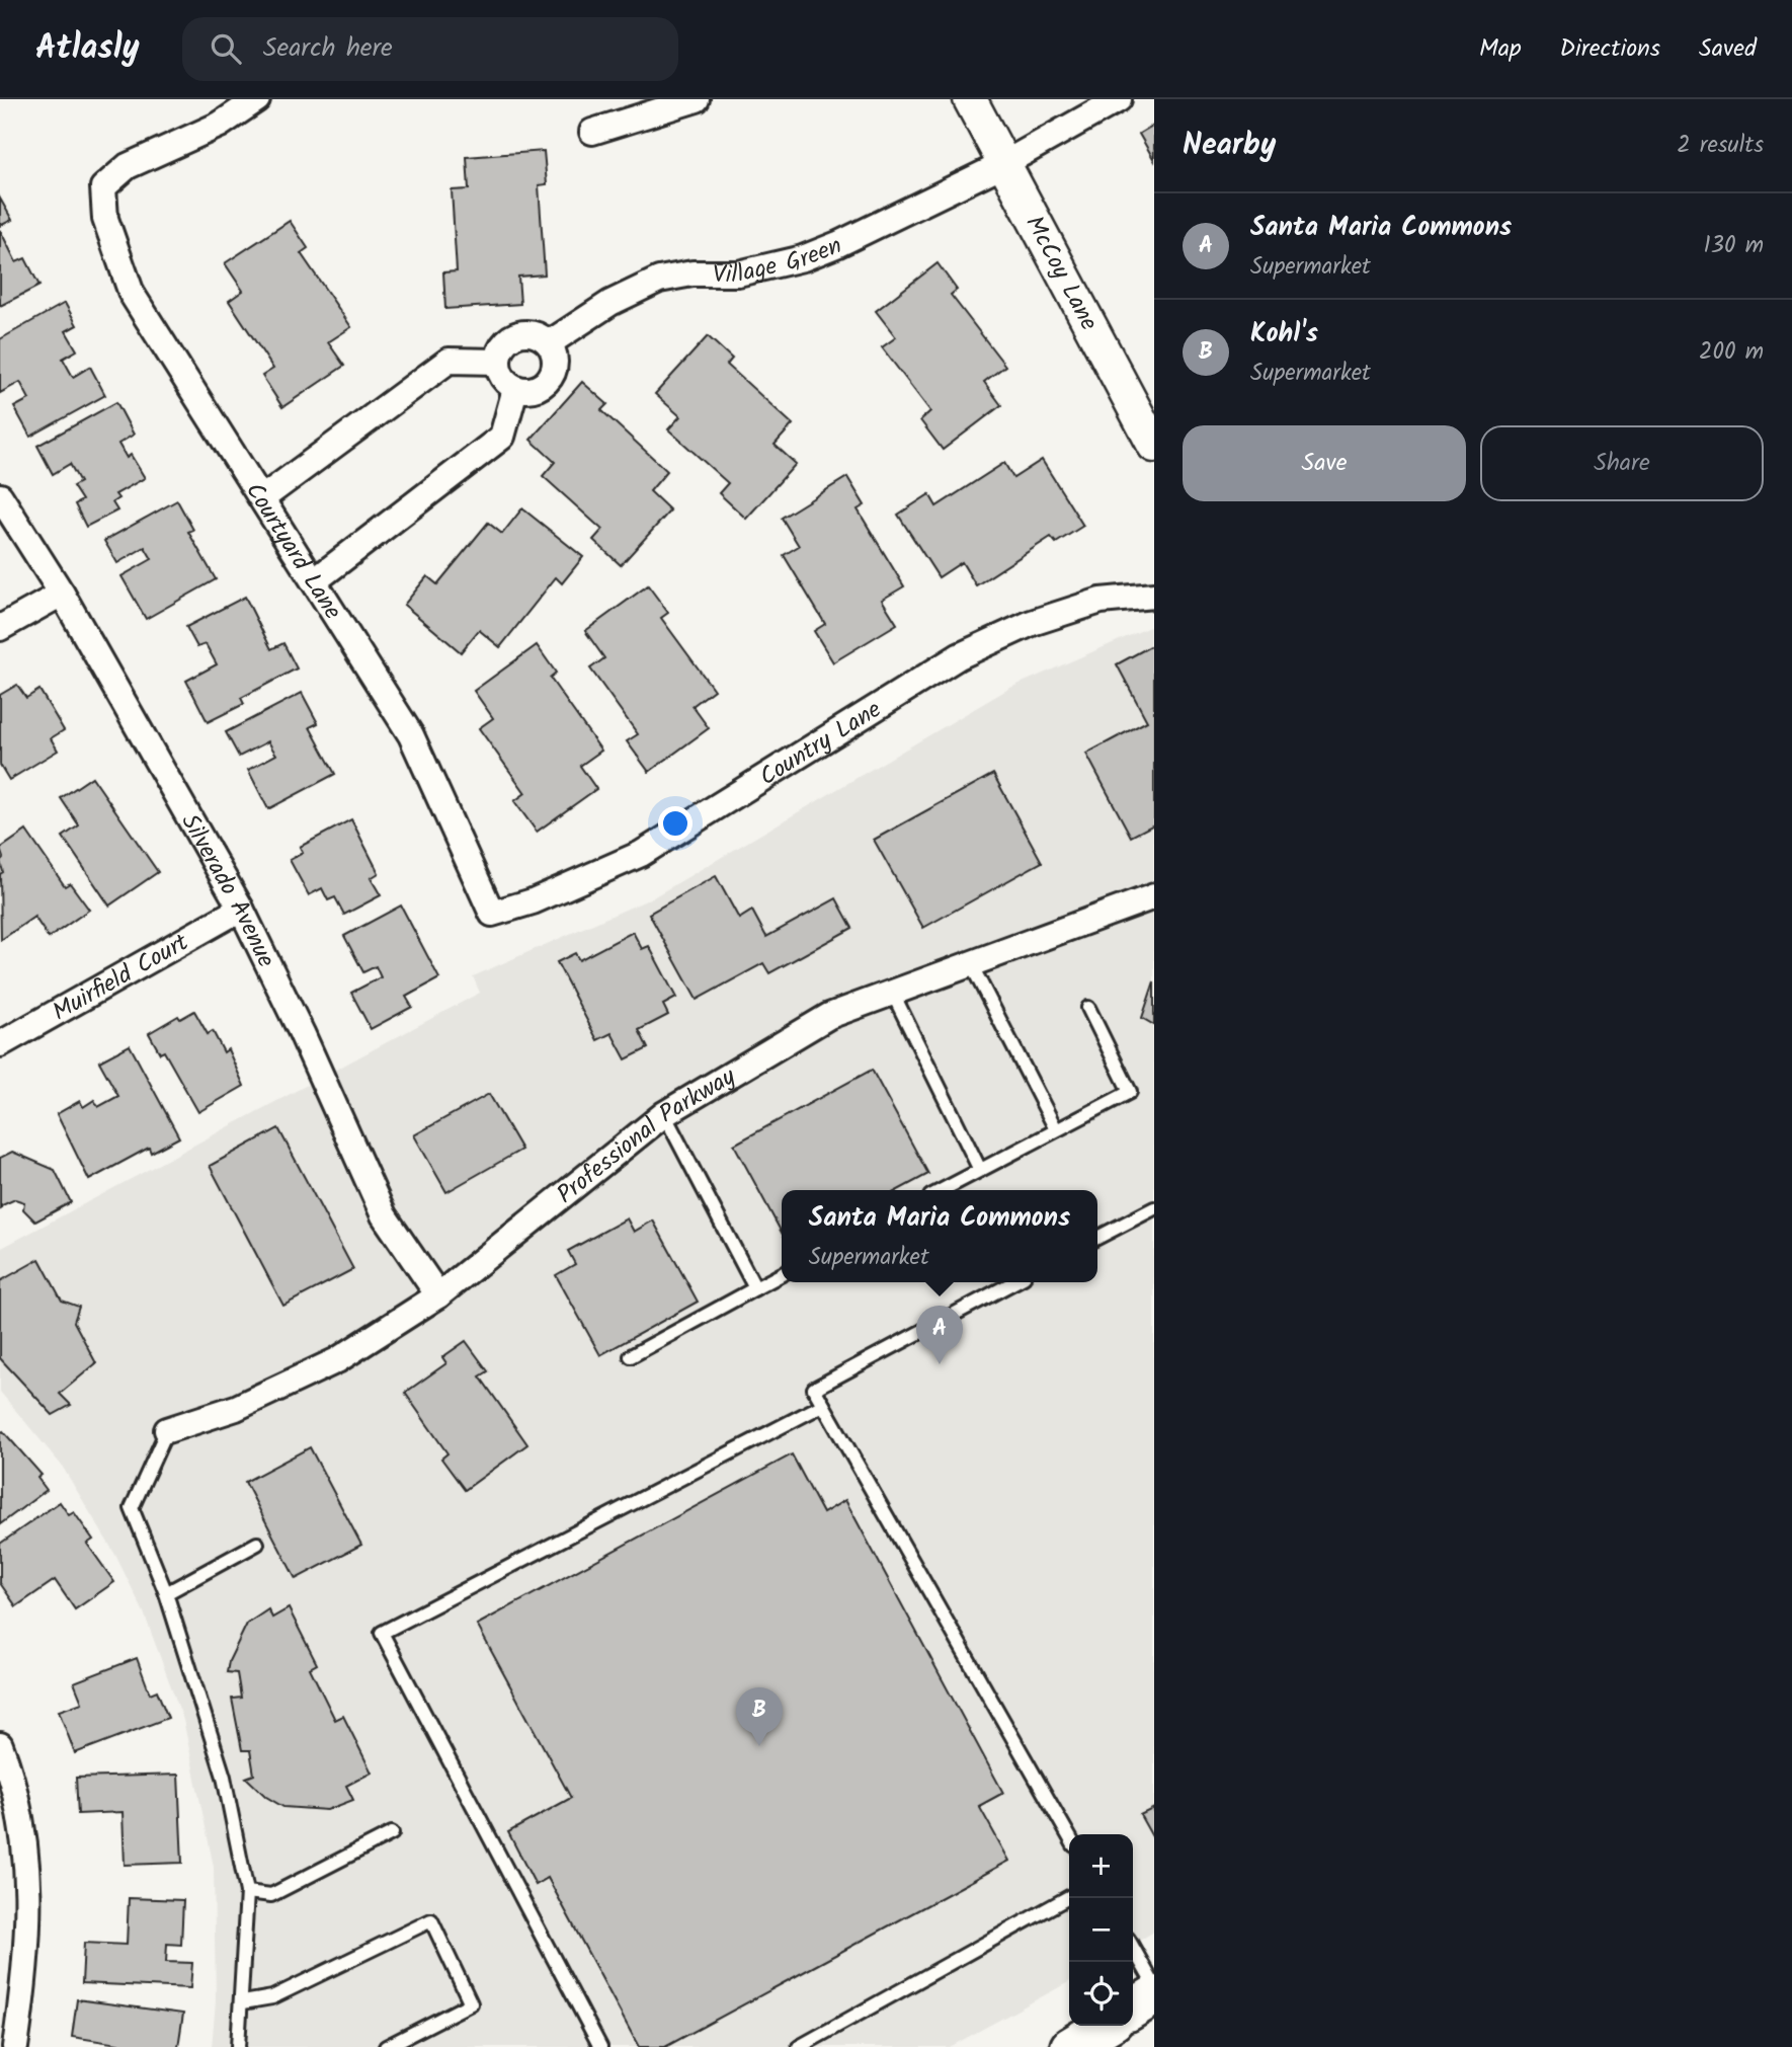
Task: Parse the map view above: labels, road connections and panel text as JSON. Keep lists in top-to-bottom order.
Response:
{
  "streets": {
    "street": [
      "Village Green",
      "McCoy Lane",
      "Courtyard Lane",
      "Country Lane",
      "Silverado Avenue",
      "Muirfield Court",
      "Professional Parkway"
    ]
  },
  "crossings": [
    ["Village Green", "McCoy Lane"],
    ["Courtyard Lane", "Country Lane"],
    ["Silverado Avenue", "Muirfield Court"],
    ["Silverado Avenue", "Professional Parkway"]
  ],
  "page": {
    "header": "Atlasly",
    "search": "Search here",
    "nav": ["Map", "Directions", "Saved"],
    "heading": ["Nearby", "2 results"],
    "list": [
      {
        "mark": "A",
        "name": "Santa Maria Commons",
        "note": "Supermarket",
        "value": "130 m"
      },
      {
        "mark": "B",
        "name": "Kohl's",
        "note": "Supermarket",
        "value": "200 m"
      }
    ],
    "buttons": ["Save", "Share"],
    "popup": ["Santa Maria Commons", "Supermarket"],
    "pins": ["A", "B"],
    "map_buttons": ["+", "−"]
  }
}
